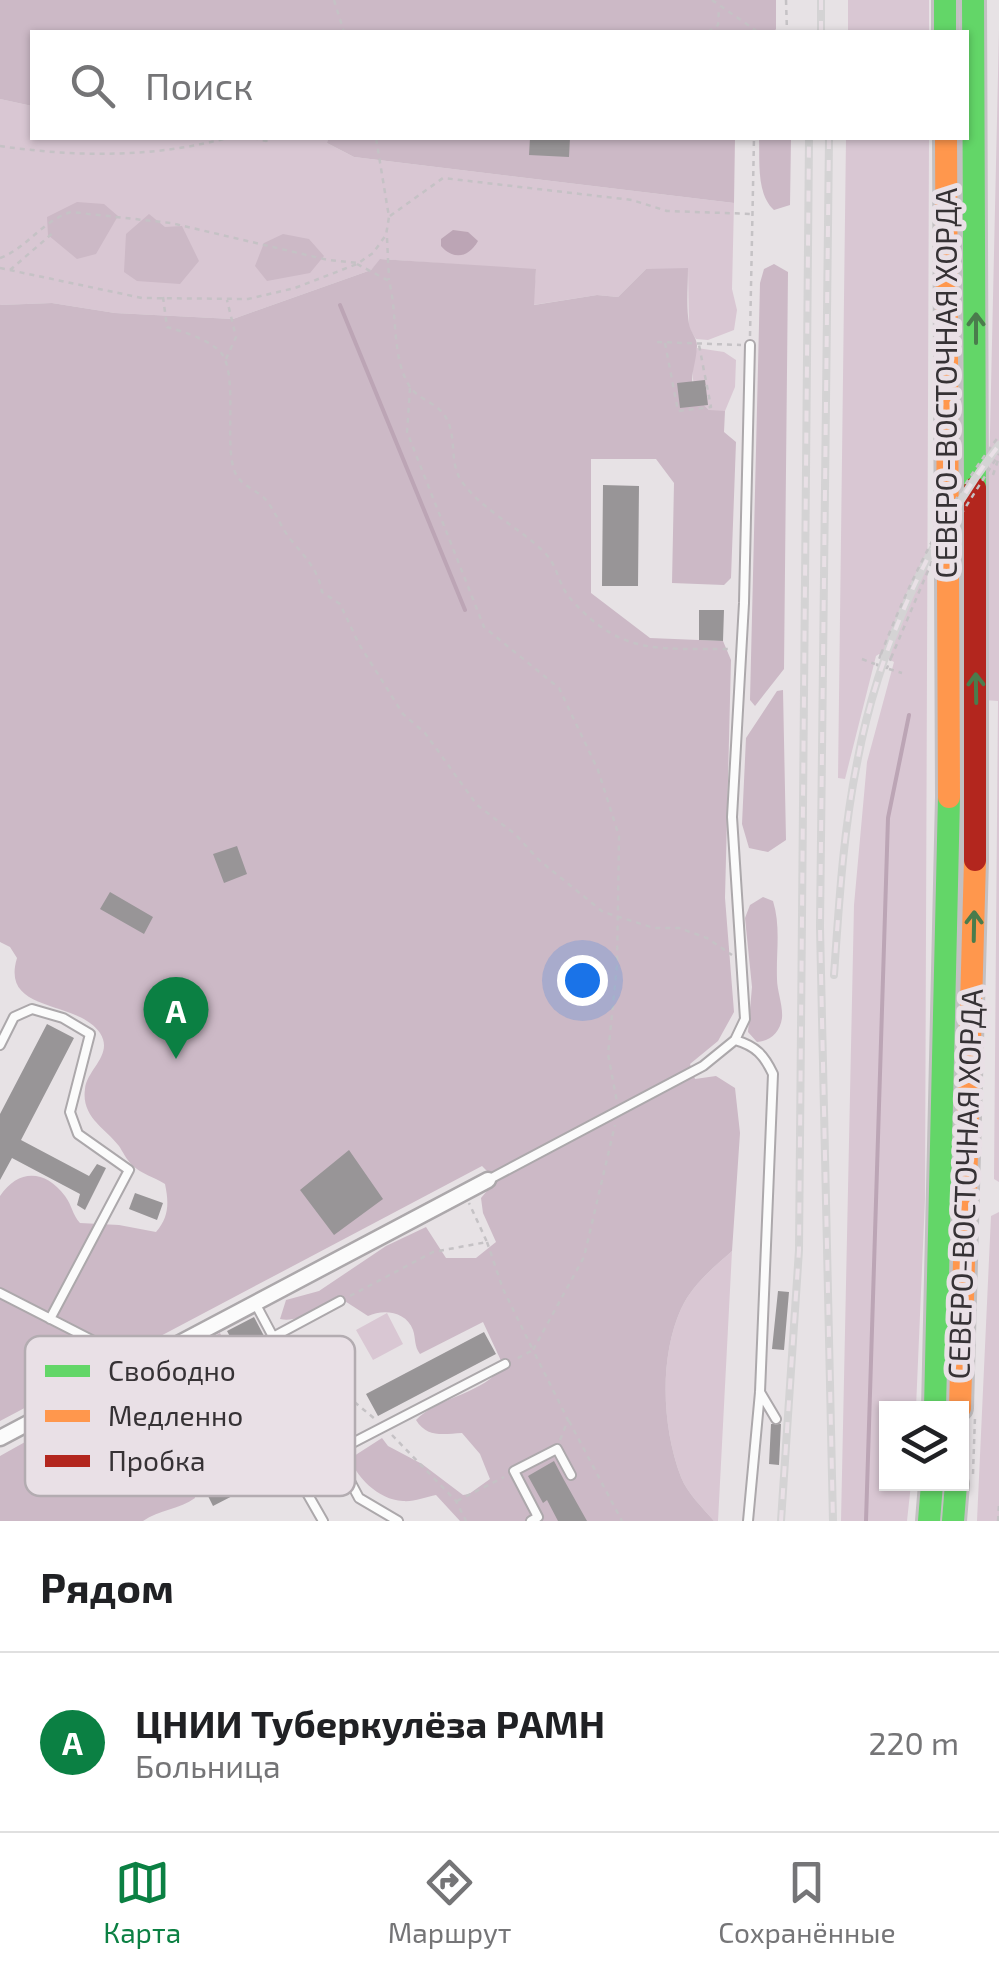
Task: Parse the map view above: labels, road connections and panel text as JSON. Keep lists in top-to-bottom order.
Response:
{
  "streets": {
    "main road": ["СЕВЕРО-ВОСТОЧНАЯ ХОРДА"]
  },
  "legend": ["Свободно", "Медленно", "Пробка"],
  "page": {
    "search": "Поиск",
    "pins": "A",
    "heading": "Рядом",
    "list": [
      {
        "mark": "A",
        "name": "ЦНИИ Туберкулёза РАМН",
        "note": "Больница",
        "value": "220 m"
      }
    ],
    "nav": ["Карта", "Маршрут", "Сохранённые"]
  }
}
